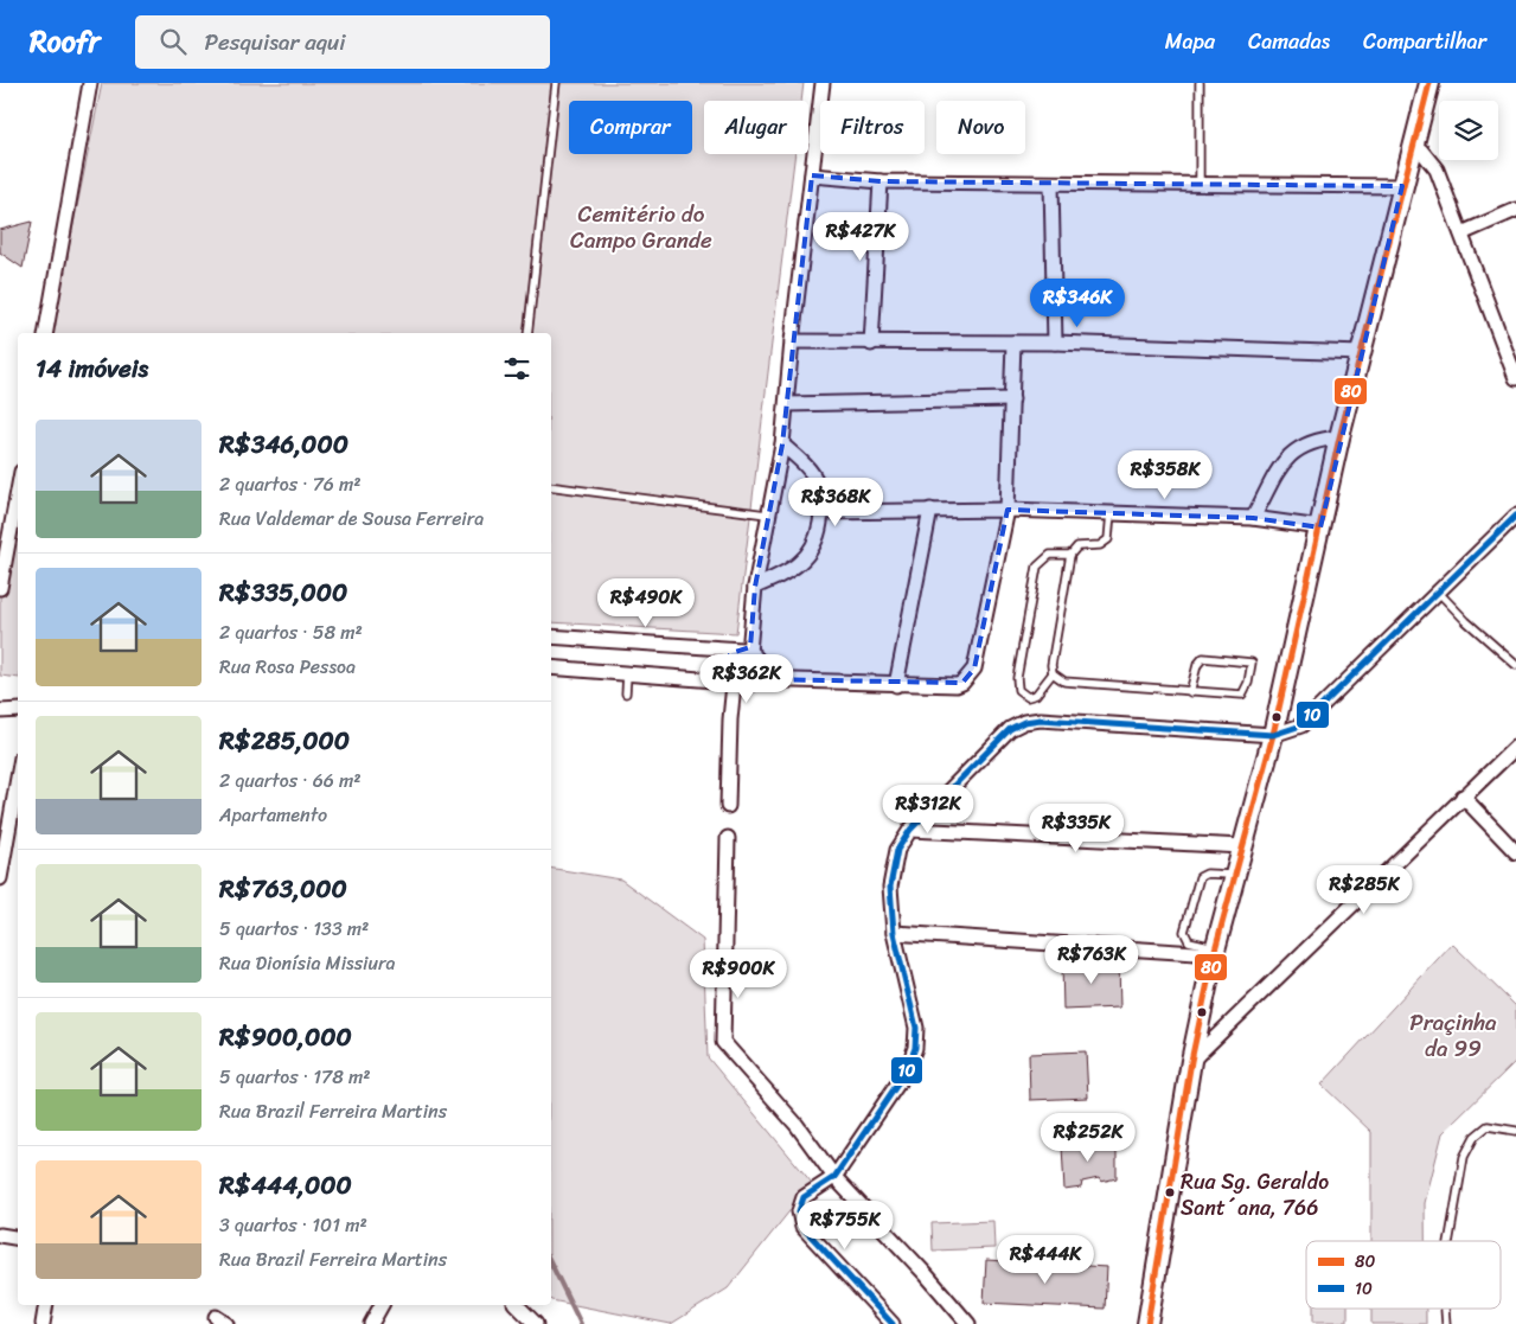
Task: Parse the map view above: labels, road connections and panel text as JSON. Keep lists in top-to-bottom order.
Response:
{
  "parks": ["Cemitério do Campo Grande", "Praçinha da 99"],
  "places": ["Rua Sg. Geraldo Sant´ana, 766"],
  "lines": ["transit line 80", "transit line 10"],
  "legend": ["80", "10"],
  "page": {
    "header": "Roofr",
    "search": "Pesquisar aqui",
    "nav": ["Mapa", "Camadas", "Compartilhar"],
    "chip": [
      "Comprar",
      "Alugar",
      "Filtros",
      "Novo"
    ],
    "price": [
      "R$427K",
      "R$346K",
      "R$358K",
      "R$368K",
      "R$490K",
      "R$362K",
      "R$312K",
      "R$335K",
      "R$285K",
      "R$763K",
      "R$900K",
      "R$252K",
      "R$755K",
      "R$444K"
    ],
    "heading": "14 imóveis",
    "list": [
      {
        "name": "R$346,000",
        "note": "2 quartos · 76 m² · Rua Valdemar de Sousa Ferreira"
      },
      {
        "name": "R$335,000",
        "note": "2 quartos · 58 m² · Rua Rosa Pessoa"
      },
      {
        "name": "R$285,000",
        "note": "2 quartos · 66 m² · Apartamento"
      },
      {
        "name": "R$763,000",
        "note": "5 quartos · 133 m² · Rua Dionísia Missiura"
      },
      {
        "name": "R$900,000",
        "note": "5 quartos · 178 m² · Rua Brazil Ferreira Martins"
      },
      {
        "name": "R$444,000",
        "note": "3 quartos · 101 m² · Rua Brazil Ferreira Martins"
      }
    ]
  }
}
